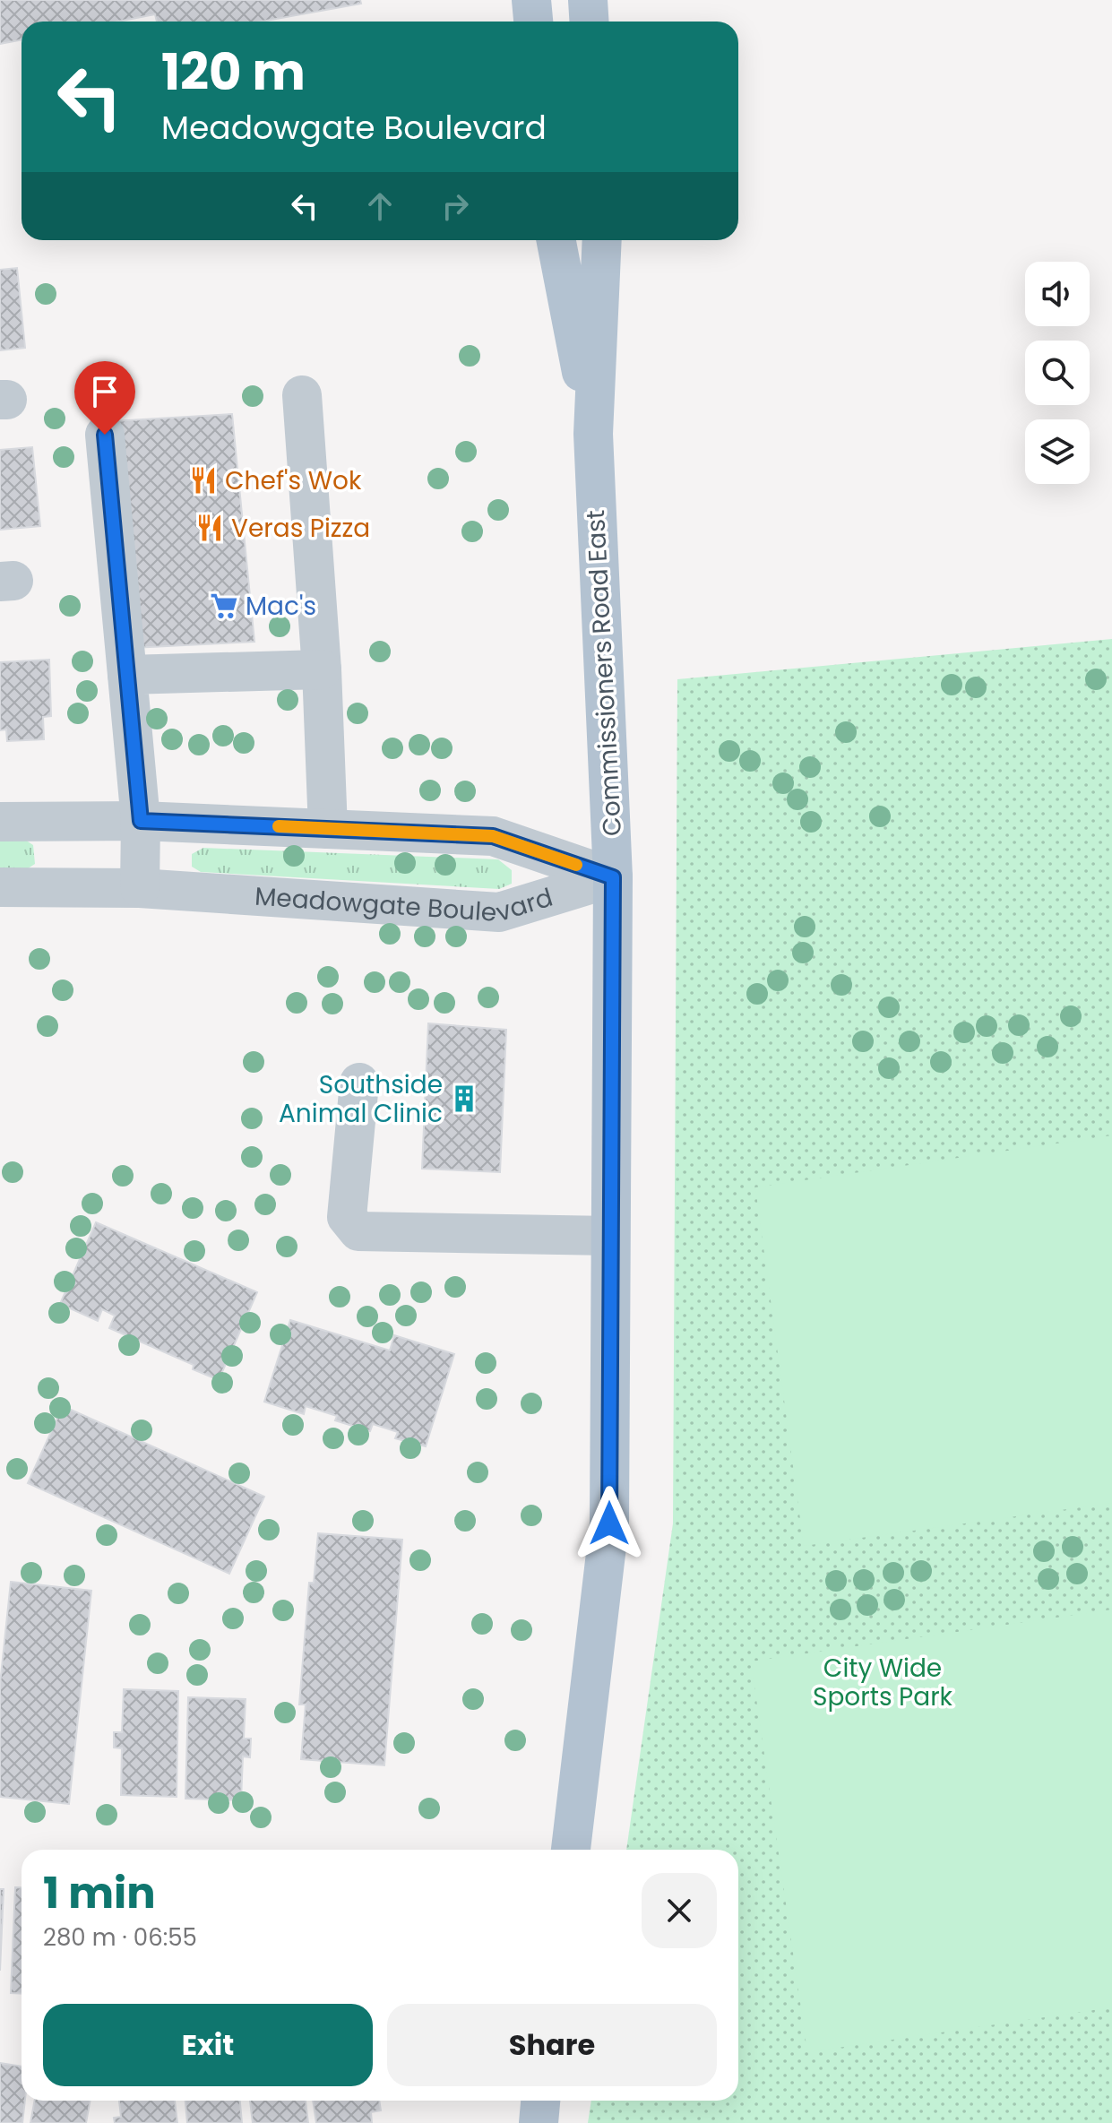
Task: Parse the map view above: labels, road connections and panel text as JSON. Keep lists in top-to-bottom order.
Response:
{
  "streets": {
    "main road": ["Commissioners Road East"],
    "street": ["Meadowgate Boulevard"]
  },
  "crossings": [
    ["Commissioners Road East", "Meadowgate Boulevard"]
  ],
  "parks": ["City Wide Sports Park"],
  "places": {
    "restaurant": ["Chef's Wok", "Veras Pizza"],
    "supermarket": ["Mac's"],
    "building": ["Southside Animal Clinic"]
  },
  "page": {
    "turn": ["120 m", "Meadowgate Boulevard"],
    "heading": ["1 min", "280 m · 06:55"],
    "buttons": ["Exit", "Share"]
  }
}
